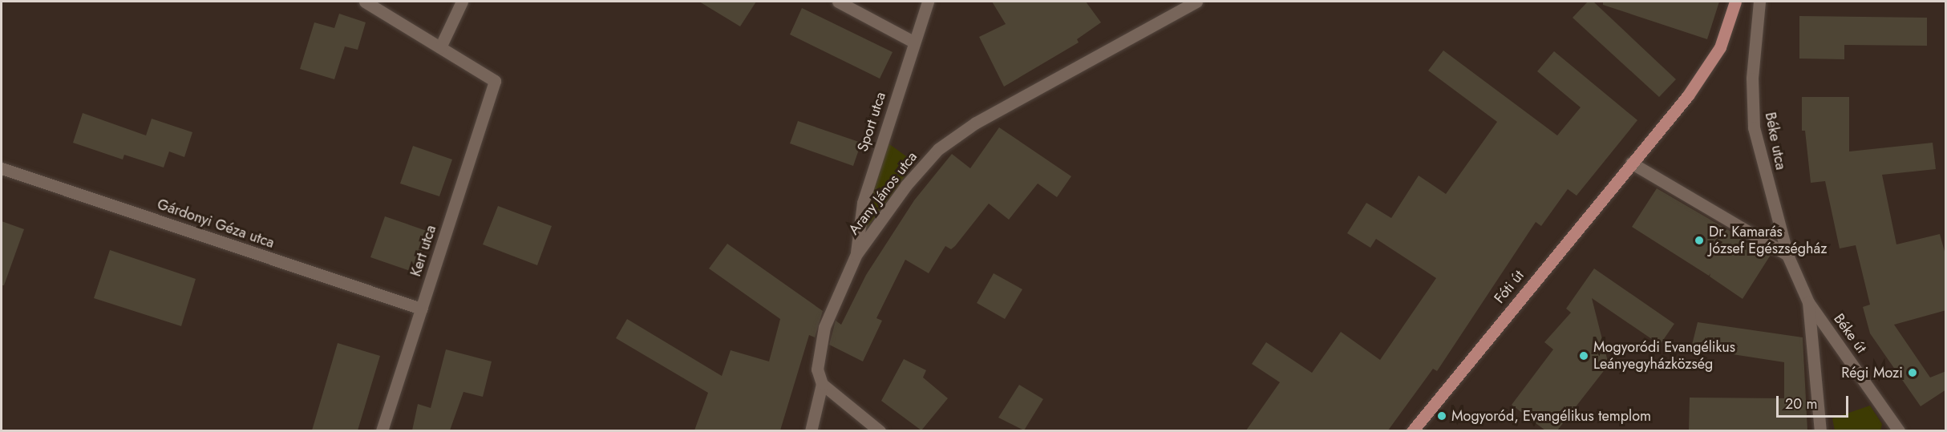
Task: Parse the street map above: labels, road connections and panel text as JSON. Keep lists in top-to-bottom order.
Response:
{
  "streets": {
    "main road": ["Fóti út"],
    "street": [
      "Sport utca",
      "Béke utca",
      "Arany János utca",
      "Gárdonyi Géza utca",
      "Kert utca",
      "Béke út"
    ]
  },
  "crossings": [
    ["Sport utca", "Arany János utca"],
    ["Béke utca", "Béke út"],
    ["Gárdonyi Géza utca", "Kert utca"]
  ],
  "places": [
    "Dr. Kamarás József Egészségház",
    "Mogyoródi Evangélikus Leányegyházközség",
    "Régi Mozi",
    "Mogyoród, Evangélikus templom"
  ],
  "scale_bar": "20 m"
}
